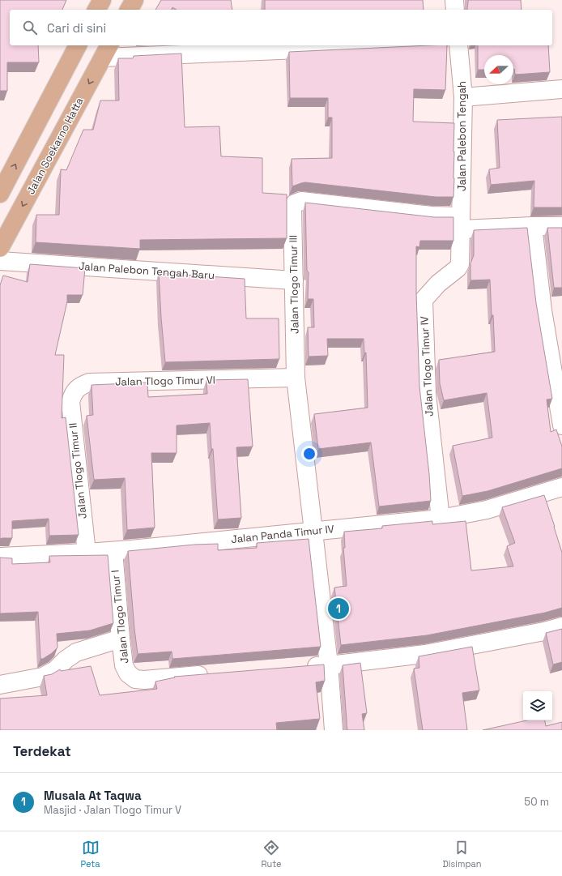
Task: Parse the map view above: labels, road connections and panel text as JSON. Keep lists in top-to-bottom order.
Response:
{
  "streets": {
    "main road": ["Jalan Soekarno Hatta"],
    "street": [
      "Jalan Palebon Tengah",
      "Jalan Palebon Tengah Baru",
      "Jalan Tlogo Timur III",
      "Jalan Tlogo Timur IV",
      "Jalan Tlogo Timur VI",
      "Jalan Tlogo Timur II",
      "Jalan Panda Timur IV",
      "Jalan Tlogo Timur I"
    ]
  },
  "crossings": [
    ["Jalan Palebon Tengah", "Jalan Tlogo Timur III"],
    ["Jalan Palebon Tengah", "Jalan Tlogo Timur IV"],
    ["Jalan Palebon Tengah Baru", "Jalan Tlogo Timur III"],
    ["Jalan Tlogo Timur III", "Jalan Tlogo Timur IV"],
    ["Jalan Tlogo Timur III", "Jalan Tlogo Timur VI"],
    ["Jalan Tlogo Timur III", "Jalan Panda Timur IV"],
    ["Jalan Tlogo Timur IV", "Jalan Panda Timur IV"],
    ["Jalan Tlogo Timur VI", "Jalan Tlogo Timur II"],
    ["Jalan Tlogo Timur II", "Jalan Panda Timur IV"],
    ["Jalan Panda Timur IV", "Jalan Tlogo Timur I"]
  ],
  "north": "left",
  "page": {
    "search": "Cari di sini",
    "pins": "1",
    "heading": "Terdekat",
    "list": [
      {
        "mark": "1",
        "name": "Musala At Taqwa",
        "note": "Masjid · Jalan Tlogo Timur V",
        "value": "50 m"
      }
    ],
    "nav": ["Peta", "Rute", "Disimpan"]
  }
}
